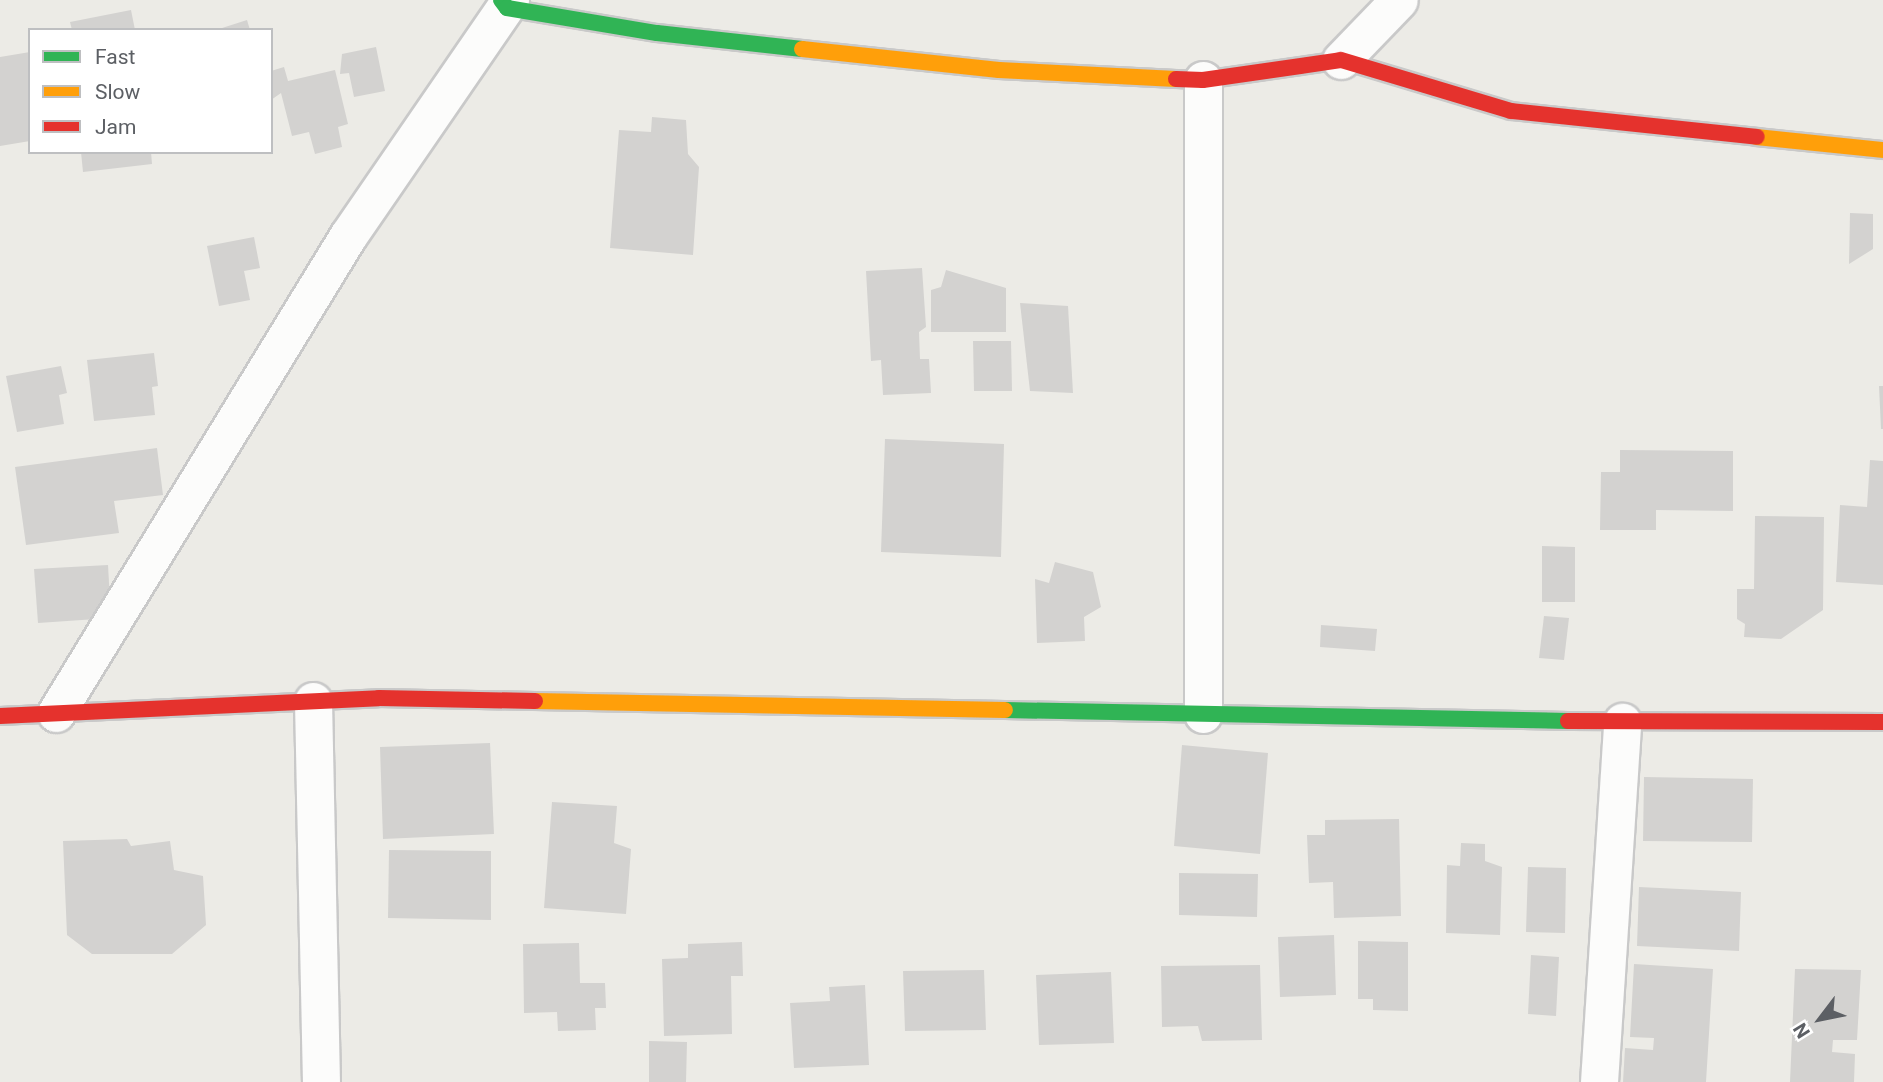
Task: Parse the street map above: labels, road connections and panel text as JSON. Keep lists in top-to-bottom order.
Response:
{
  "legend": ["Fast", "Slow", "Jam"],
  "north": "bottom left"
}
